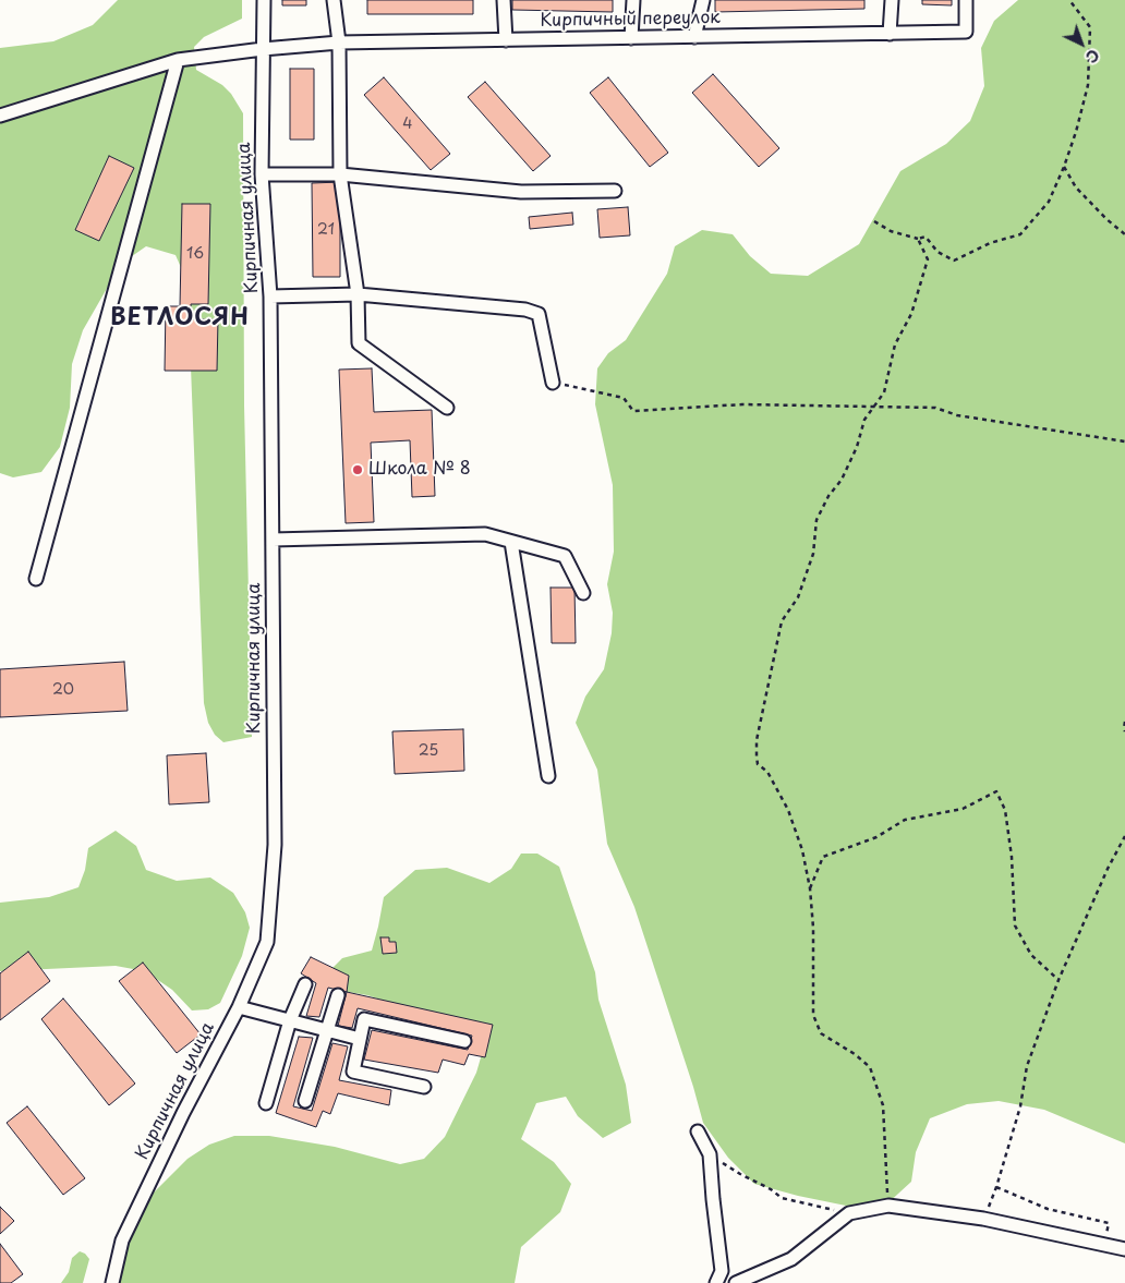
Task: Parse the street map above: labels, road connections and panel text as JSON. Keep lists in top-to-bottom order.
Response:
{
  "streets": {
    "street": ["Кирпичный переулок", "Кирпичная улица"]
  },
  "crossings": [
    ["Кирпичный переулок", "Кирпичная улица"]
  ],
  "districts": ["ВЕТЛОСЯН"],
  "places": ["Школа № 8"],
  "house_numbers": [
    "4",
    "21",
    "16",
    "20",
    "25"
  ],
  "north": "bottom right"
}
